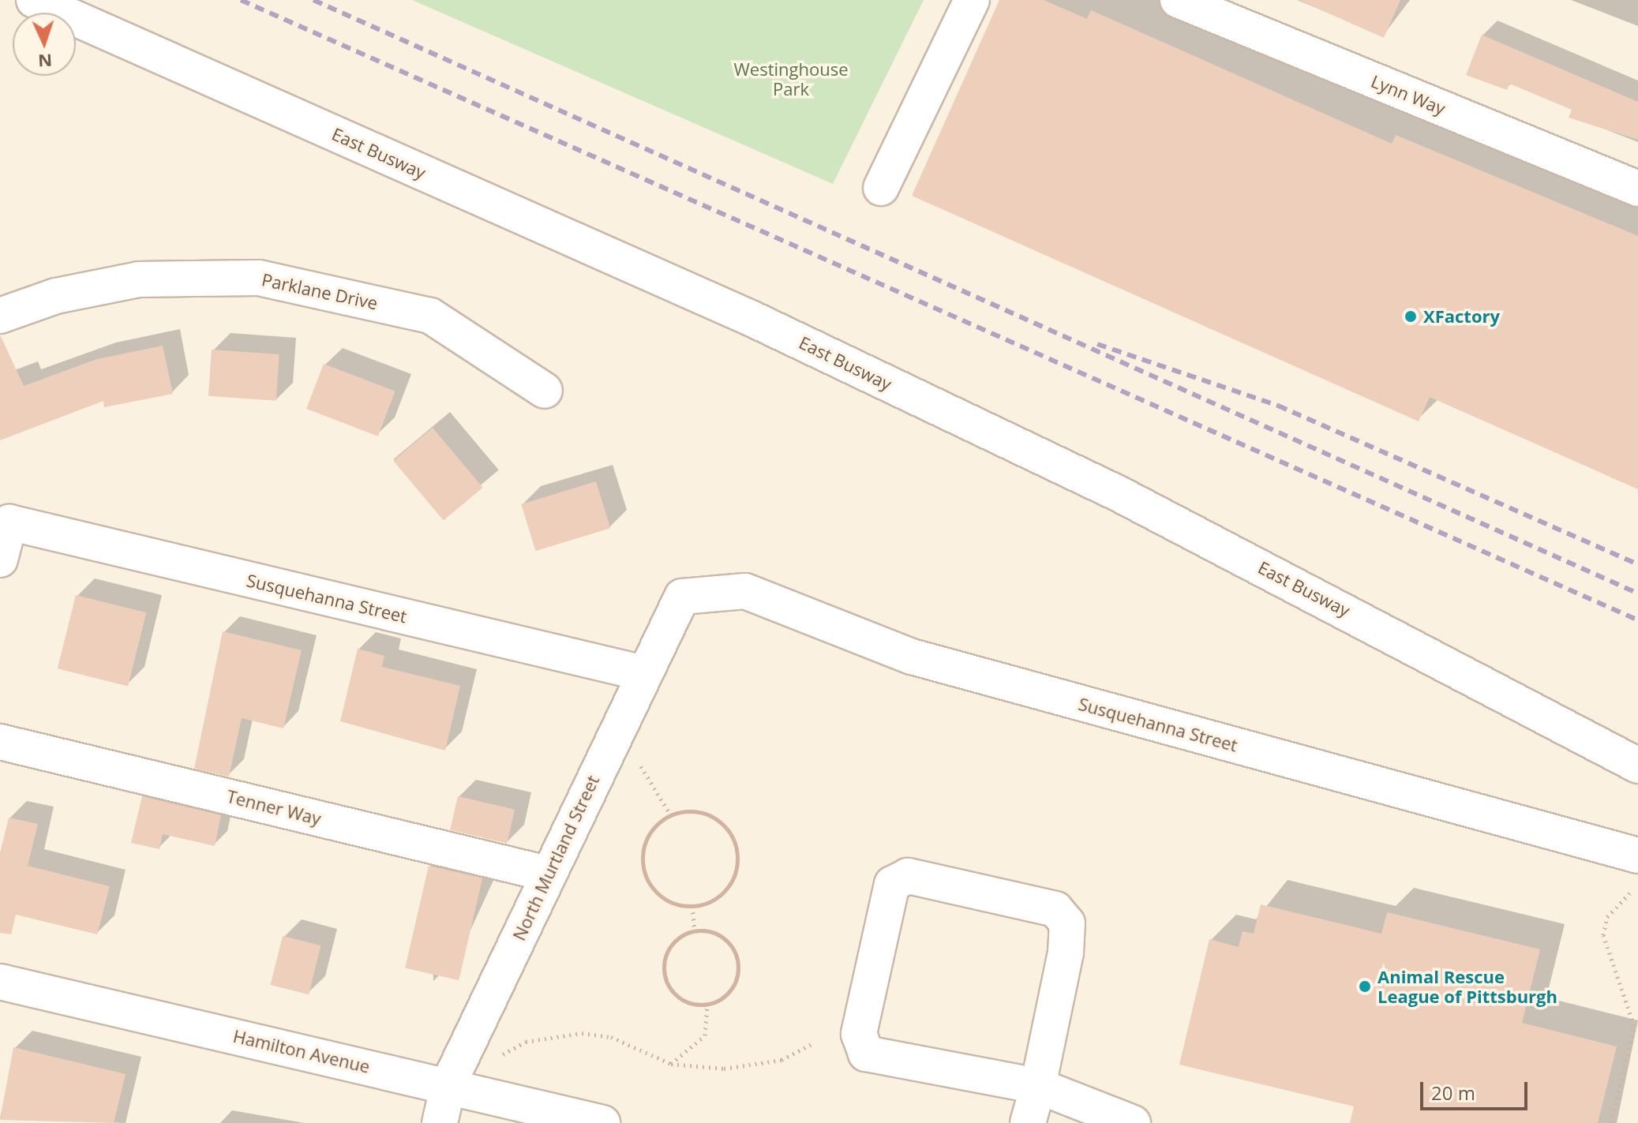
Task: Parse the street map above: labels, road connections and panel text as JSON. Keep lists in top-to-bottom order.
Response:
{
  "streets": {
    "street": [
      "Lynn Way",
      "East Busway",
      "Parklane Drive",
      "Susquehanna Street",
      "Tenner Way",
      "North Murtland Street",
      "Hamilton Avenue"
    ]
  },
  "crossings": [
    ["Susquehanna Street", "North Murtland Street"],
    ["Tenner Way", "North Murtland Street"],
    ["North Murtland Street", "Hamilton Avenue"]
  ],
  "parks": ["Westinghouse Park"],
  "places": ["XFactory", "Animal Rescue League of Pittsburgh"],
  "scale_bar": "20 m",
  "north": "bottom"
}
